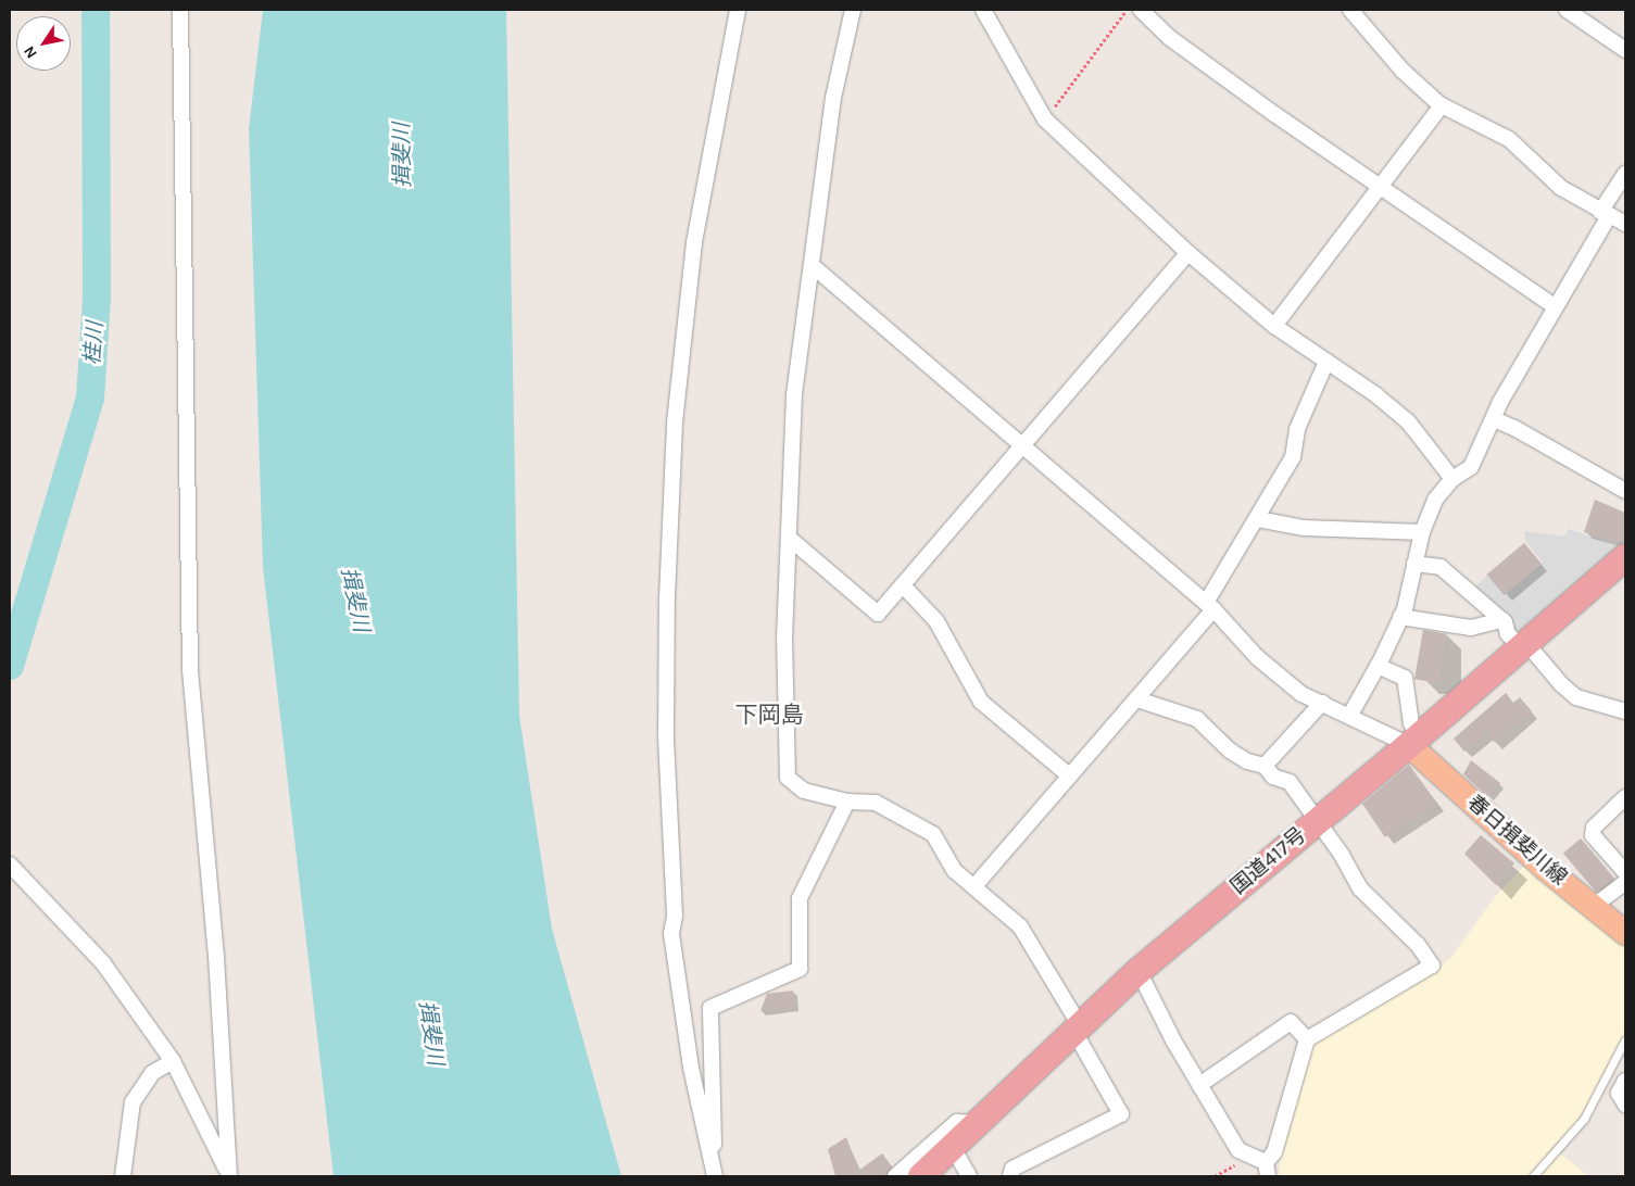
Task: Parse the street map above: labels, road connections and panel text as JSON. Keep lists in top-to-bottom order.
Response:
{
  "streets": {
    "highway": ["国道417号"],
    "main road": ["春日揖斐川線"]
  },
  "crossings": [
    ["春日揖斐川線", "国道417号"]
  ],
  "districts": ["下岡島"],
  "water": ["揖斐川", "桂川"],
  "north": "bottom left"
}
